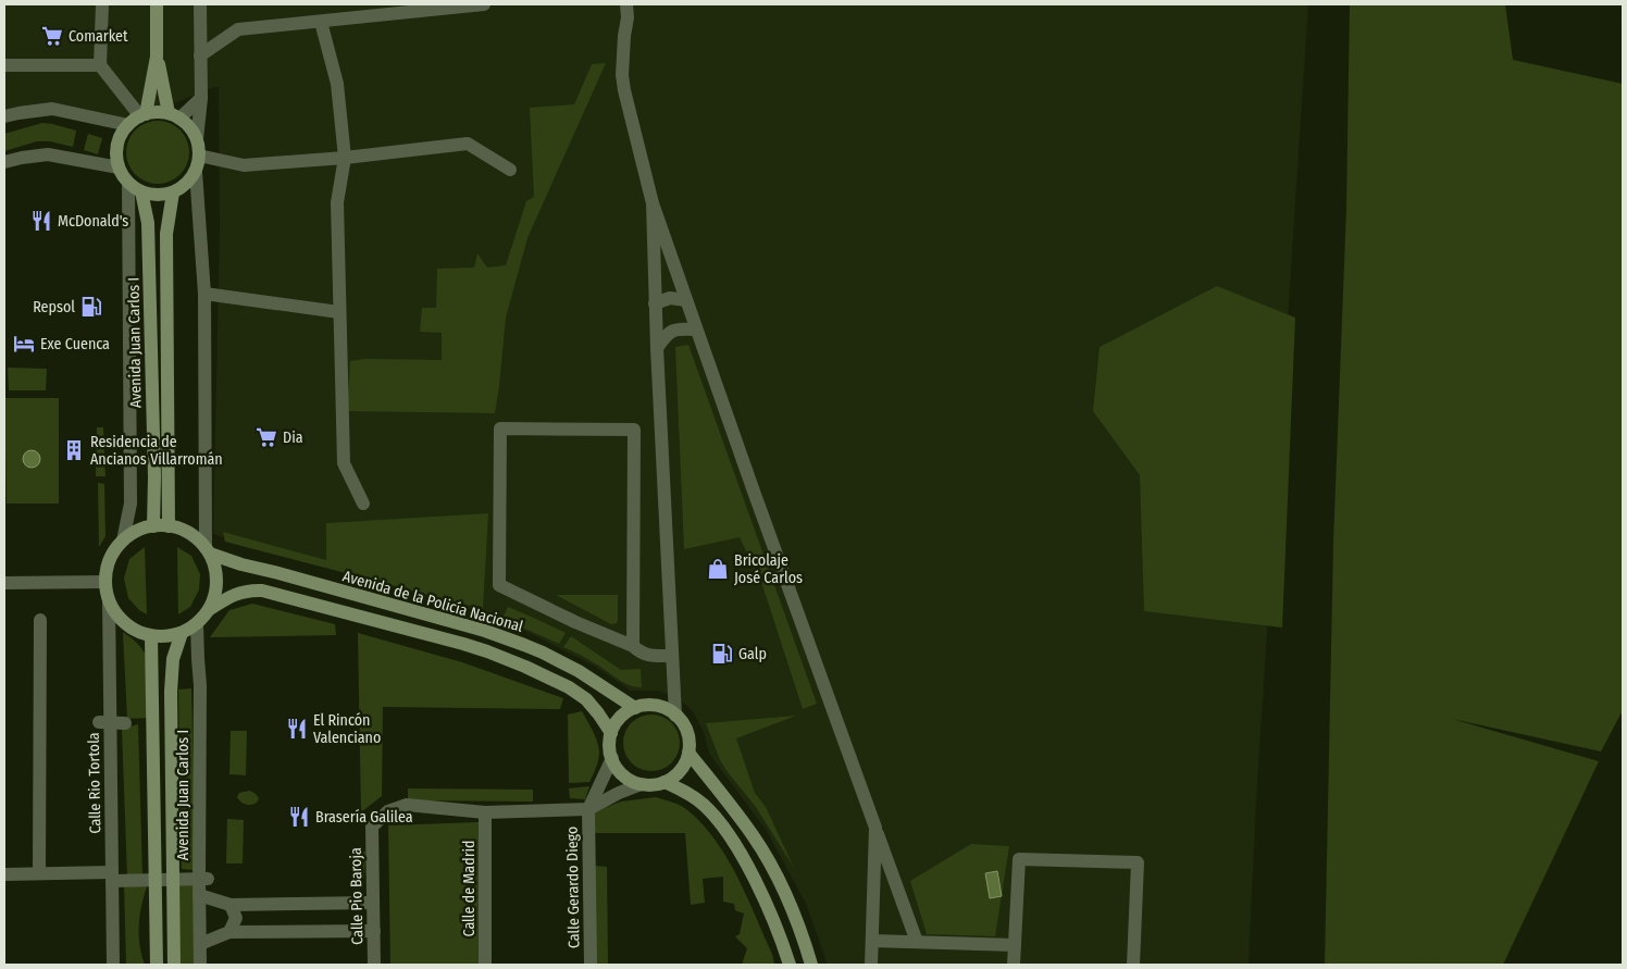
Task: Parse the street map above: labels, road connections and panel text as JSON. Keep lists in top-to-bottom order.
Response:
{
  "streets": {
    "main road": ["Avenida Juan Carlos I", "Avenida de la Policía Nacional"],
    "street": [
      "Calle Rio Tortola",
      "Calle Gerardo Diego",
      "Calle de Madrid",
      "Calle Pio Baroja"
    ]
  },
  "crossings": [
    ["Avenida Juan Carlos I", "Avenida de la Policía Nacional"],
    ["Avenida Juan Carlos I", "Calle Rio Tortola"],
    ["Avenida de la Policía Nacional", "Calle Rio Tortola"],
    ["Calle de Madrid", "Calle Pio Baroja"]
  ],
  "places": {
    "supermarket": ["Comarket", "Dia"],
    "restaurant": ["McDonald's", "El Rincón Valenciano", "Brasería Galilea"],
    "fuel station": ["Repsol", "Galp"],
    "hotel": ["Exe Cuenca"],
    "building": ["Residencia de Ancianos Villarromán"],
    "shop": ["Bricolaje José Carlos"]
  }
}
